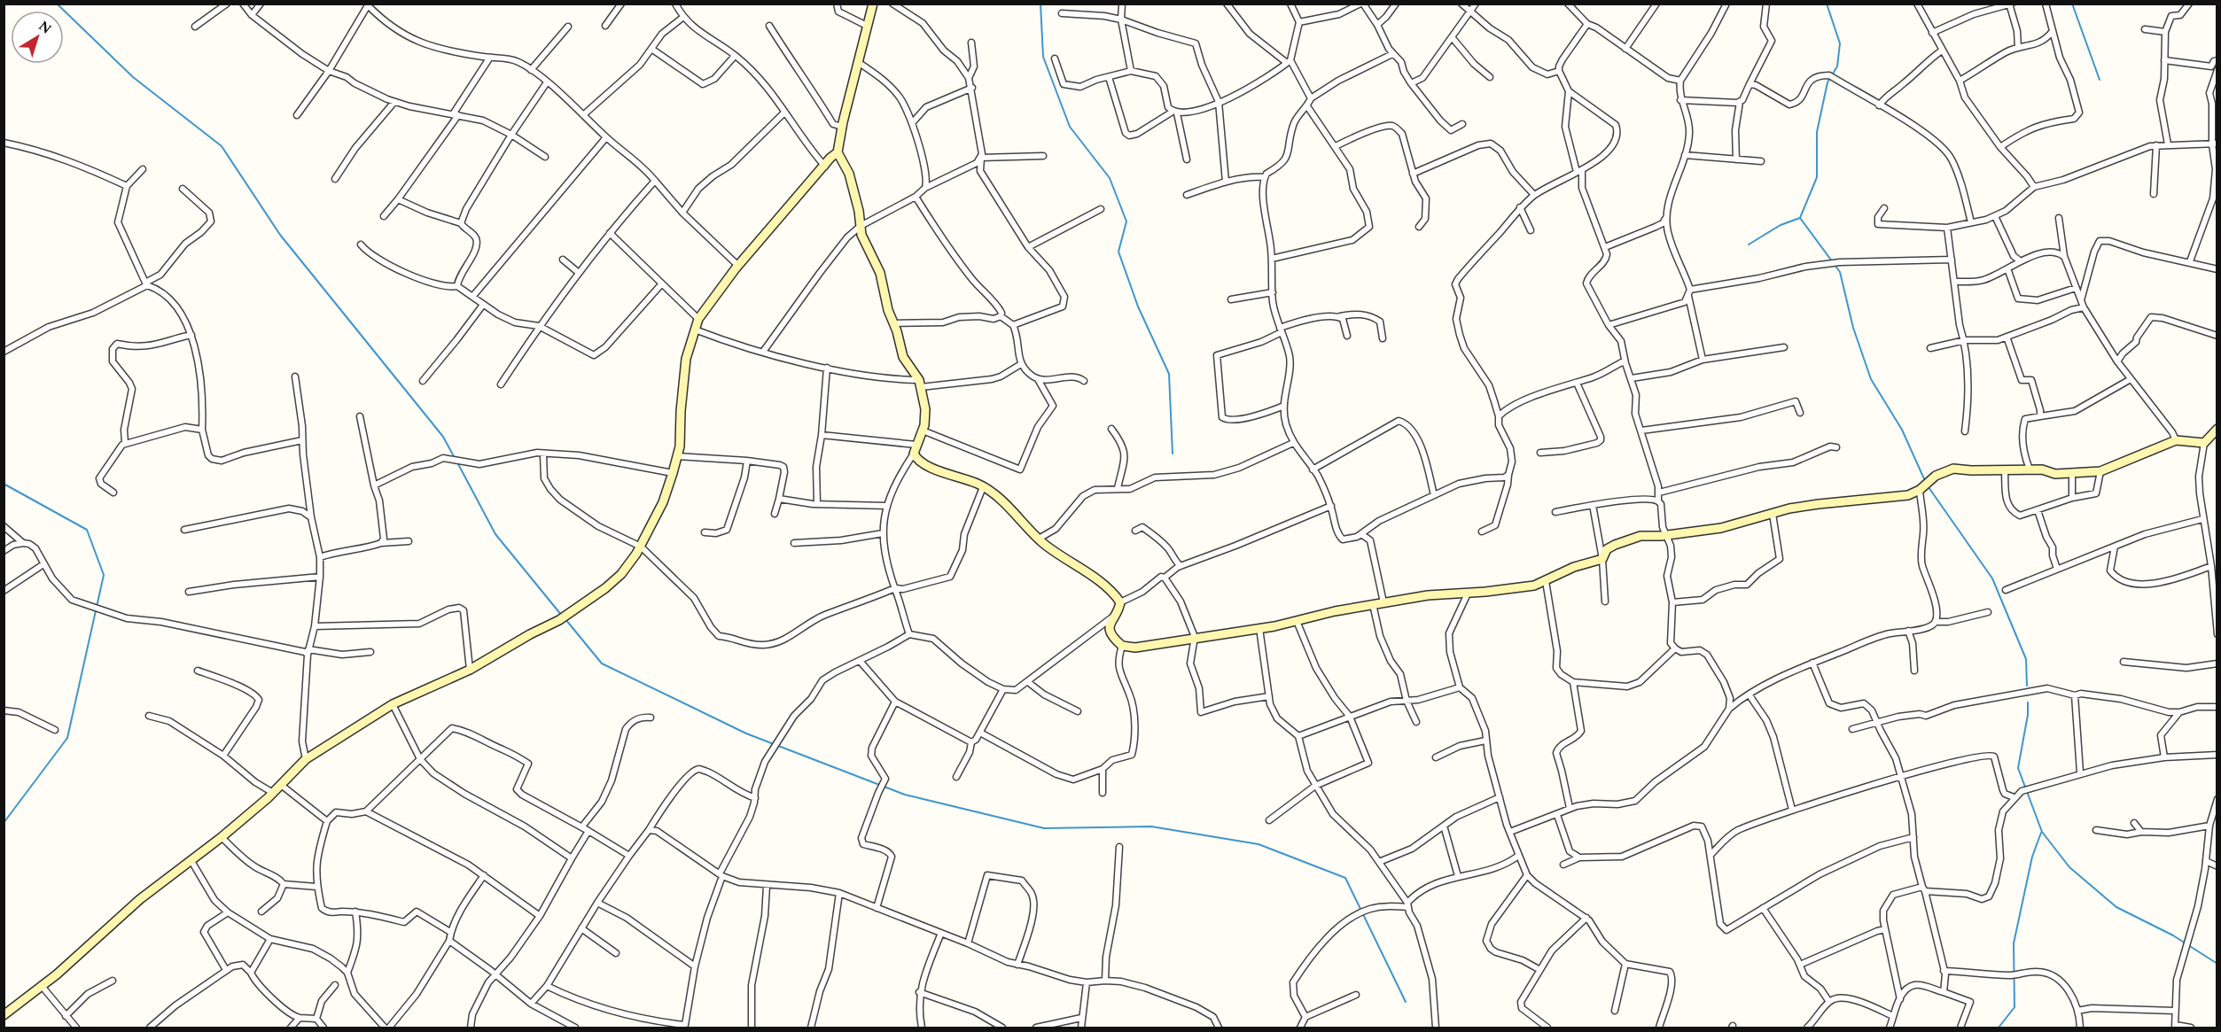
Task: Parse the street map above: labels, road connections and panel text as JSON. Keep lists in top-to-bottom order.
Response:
{
  "north": "top right"
}
